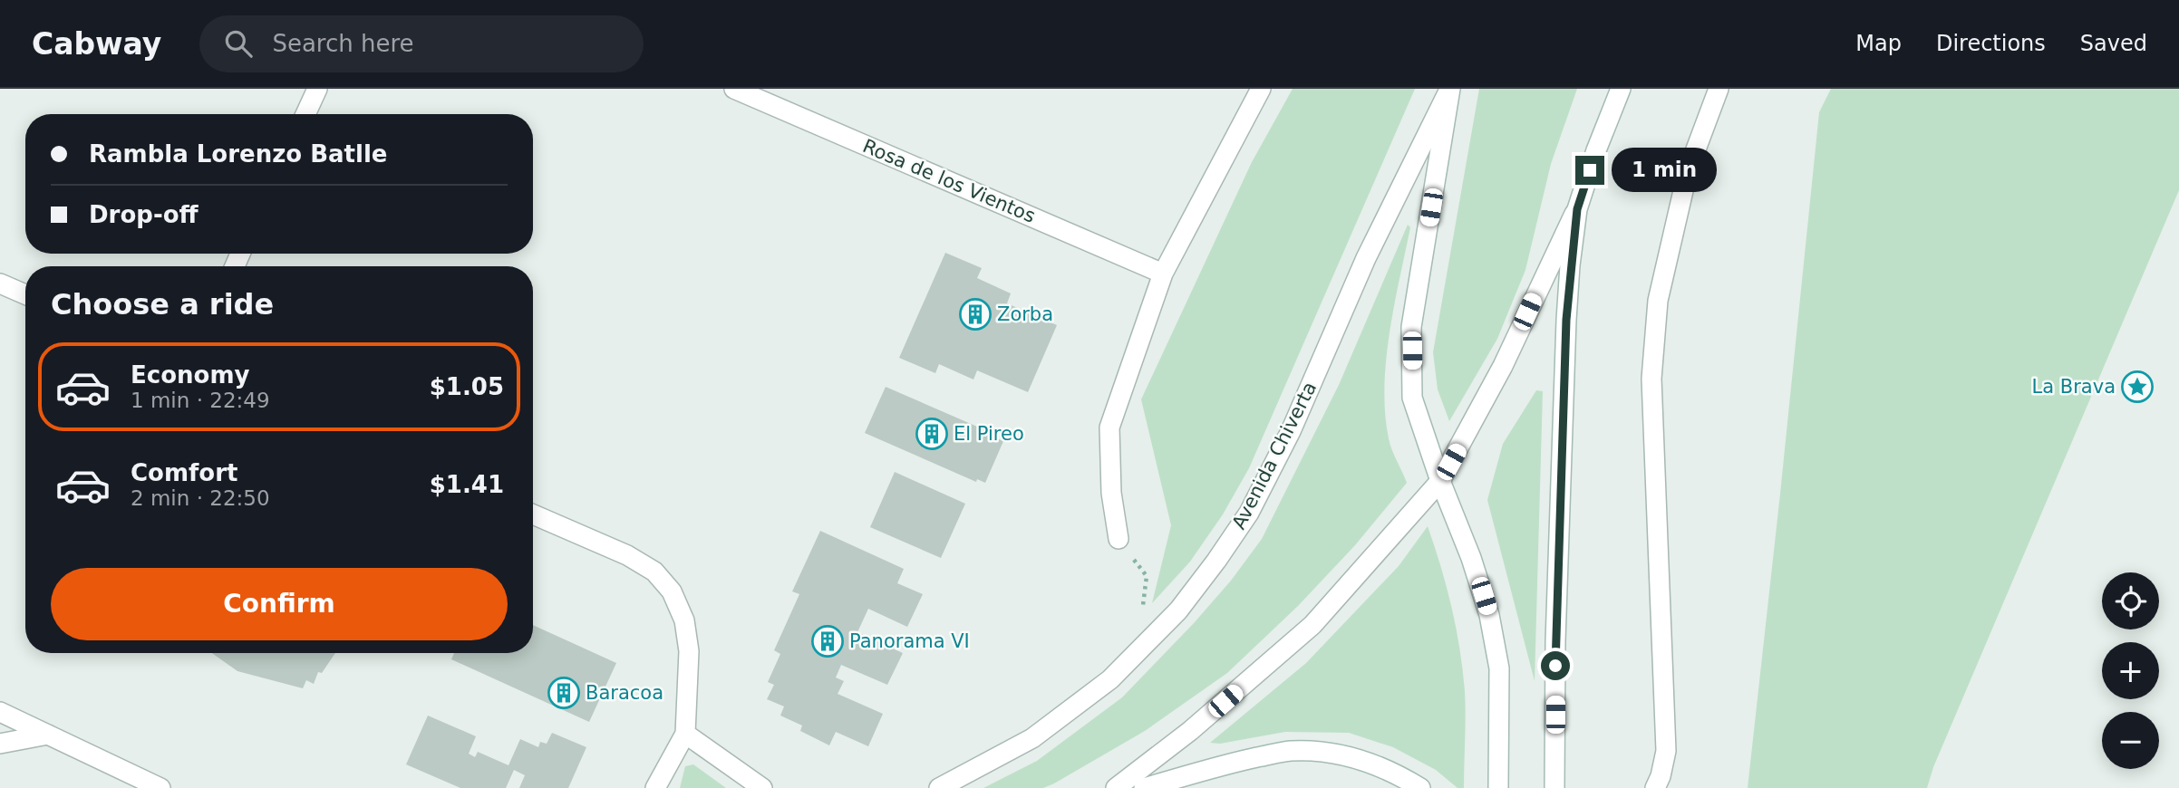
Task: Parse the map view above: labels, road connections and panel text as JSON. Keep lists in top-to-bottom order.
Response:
{
  "streets": {
    "street": ["Rosa de los Vientos", "Avenida Chiverta"]
  },
  "places": {
    "building": [
      "Zorba",
      "El Pireo",
      "Panorama VI",
      "Baracoa"
    ],
    "place": ["La Brava"]
  },
  "page": {
    "header": "Cabway",
    "search": "Search here",
    "nav": ["Map", "Directions", "Saved"],
    "banner": ["Rambla Lorenzo Batlle", "Drop-off"],
    "bubble": "1 min",
    "heading": "Choose a ride",
    "list": [
      {
        "name": "Economy",
        "note": "1 min · 22:49",
        "value": "$1.05"
      },
      {
        "name": "Comfort",
        "note": "2 min · 22:50",
        "value": "$1.41"
      }
    ],
    "buttons": "Confirm",
    "map_buttons": ["+", "−"]
  }
}
